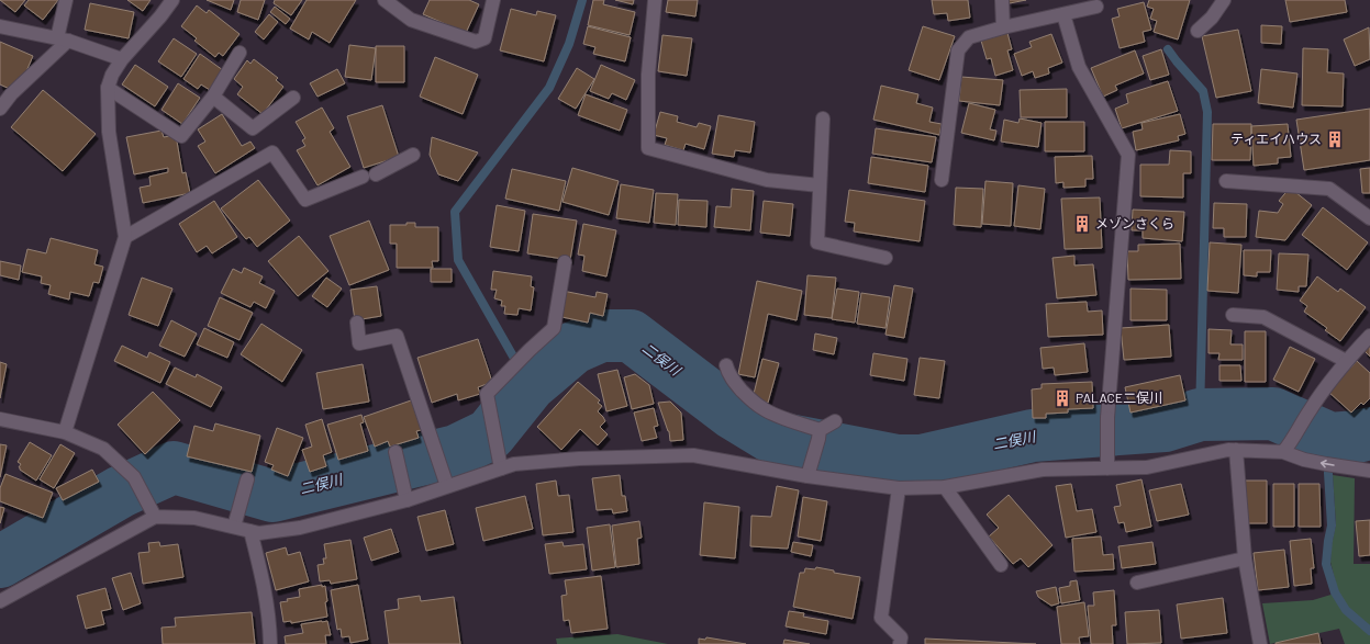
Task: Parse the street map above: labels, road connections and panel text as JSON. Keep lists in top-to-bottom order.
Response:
{
  "water": ["二俣川"],
  "places": {
    "building": ["ティエイハウス", "メゾンさくら", "PALACE二俣川"]
  }
}
